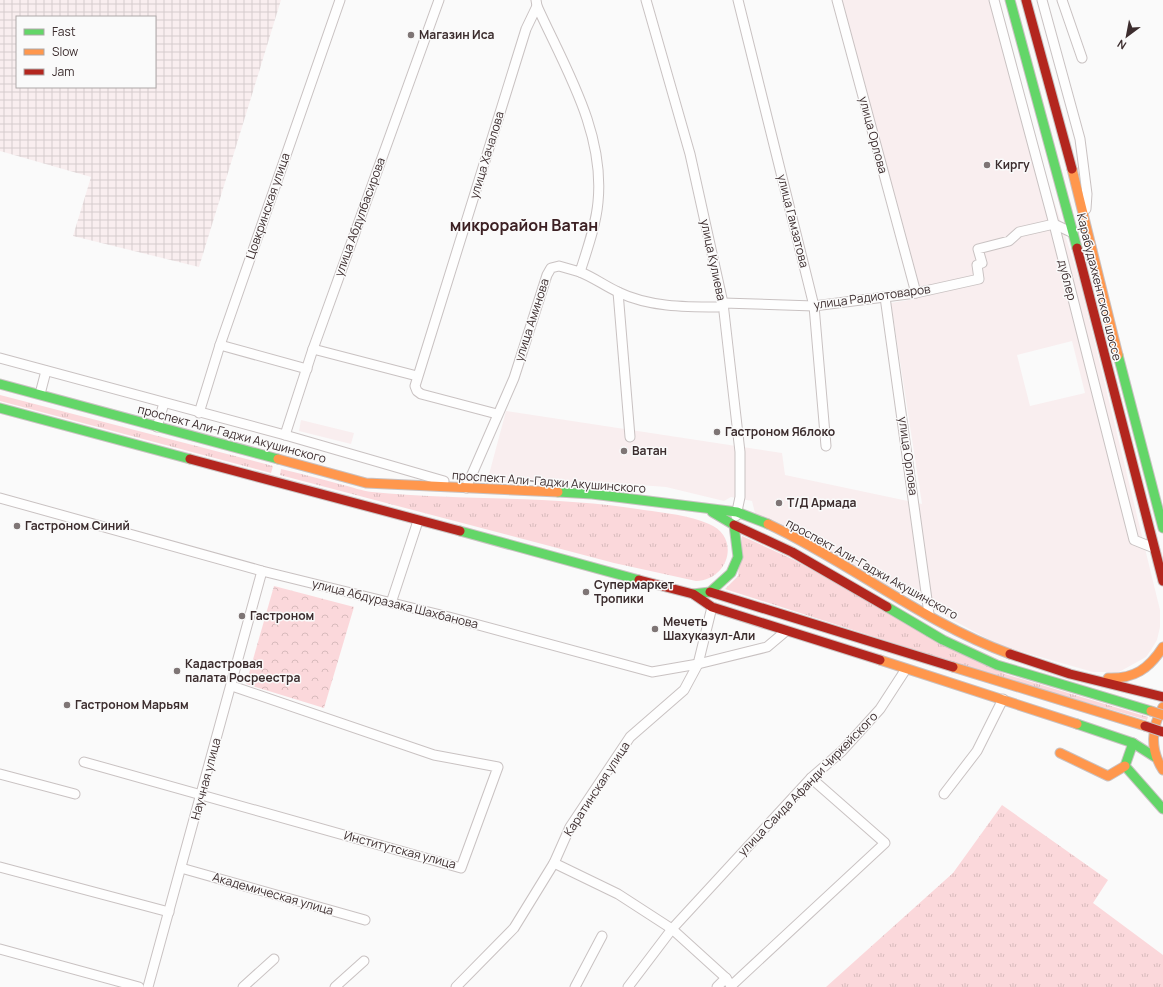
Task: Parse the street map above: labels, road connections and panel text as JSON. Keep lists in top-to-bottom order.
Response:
{
  "streets": {
    "main road": ["Карабудахкентское шоссе", "проспект Али-Гаджи Акушинского"],
    "street": [
      "улица Орлова",
      "улица Хачалова",
      "Цовкринская улица",
      "улица Абдулбасирова",
      "улица Гамзатова",
      "улица Кулиева",
      "дублер",
      "улица Радиотоваров",
      "улица Аминова",
      "улица Абдуразака Шахбанова",
      "Научная улица",
      "улица Саида Афанди Чиркейского",
      "Каратинская улица",
      "Институтская улица",
      "Академическая улица"
    ]
  },
  "crossings": [
    ["улица Орлова", "улица Радиотоваров"],
    ["улица Орлова", "проспект Али-Гаджи Акушинского"],
    ["улица Хачалова", "улица Аминова"],
    ["улица Гамзатова", "улица Радиотоваров"],
    ["улица Кулиева", "улица Радиотоваров"],
    ["улица Кулиева", "проспект Али-Гаджи Акушинского"],
    ["дублер", "Карабудахкентское шоссе"],
    ["дублер", "улица Радиотоваров"],
    ["улица Радиотоваров", "улица Аминова"],
    ["улица Аминова", "проспект Али-Гаджи Акушинского"],
    ["улица Абдуразака Шахбанова", "Научная улица"],
    ["улица Абдуразака Шахбанова", "Каратинская улица"],
    ["Научная улица", "Институтская улица"],
    ["Научная улица", "Академическая улица"]
  ],
  "districts": ["микрорайон Ватан"],
  "places": [
    "Магазин Иса",
    "Киргу",
    "Гастроном Яблоко",
    "Ватан",
    "Т/Д Армада",
    "Гастроном Синий",
    "Супермаркет Тропики",
    "Гастроном",
    "Мечеть Шахуказул-Али",
    "Кадастровая палата Росреестра",
    "Гастроном Марьям"
  ],
  "legend": ["Fast", "Slow", "Jam"],
  "north": "bottom left"
}
